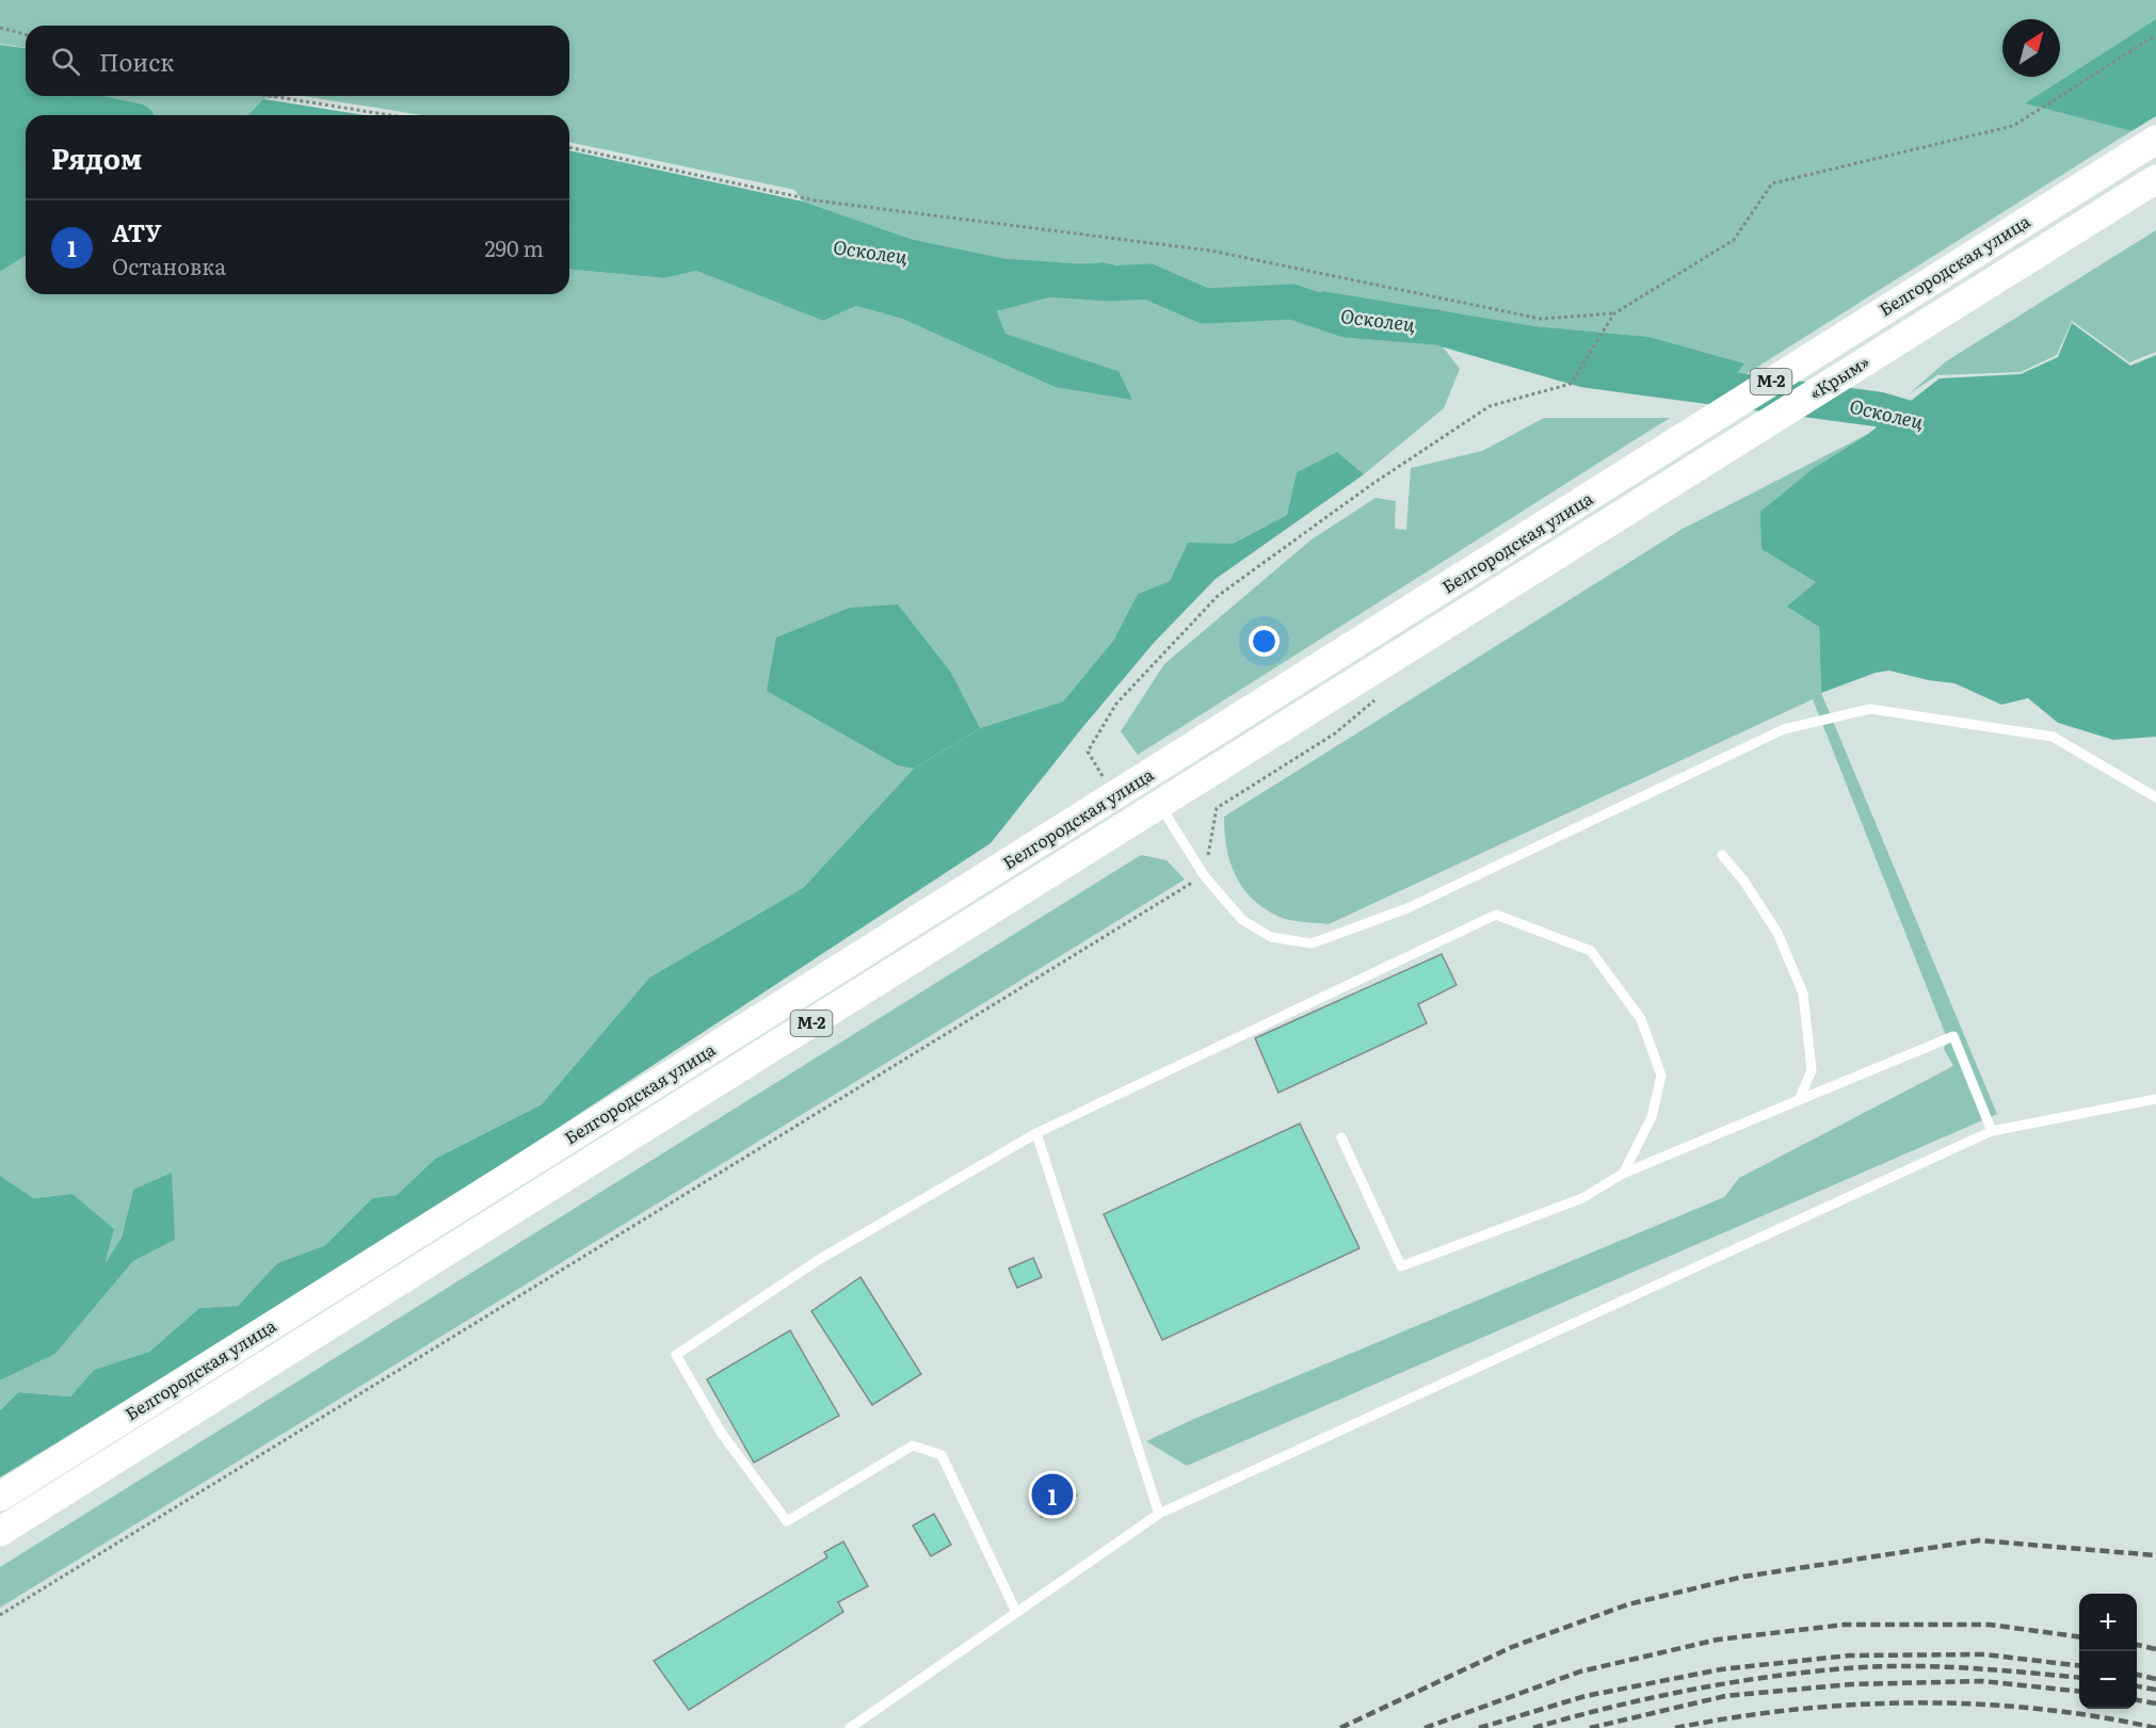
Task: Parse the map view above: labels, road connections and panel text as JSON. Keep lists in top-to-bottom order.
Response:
{
  "streets": {
    "main road": ["Белгородская улица", "«Крым»", "М-2"]
  },
  "crossings": [
    ["Белгородская улица", "«Крым»"]
  ],
  "water": ["Осколец"],
  "north": "top right",
  "page": {
    "search": "Поиск",
    "heading": "Рядом",
    "list": [
      {
        "mark": "1",
        "name": "АТУ",
        "note": "Остановка",
        "value": "290 m"
      }
    ],
    "pins": "1",
    "map_buttons": ["+", "−"]
  }
}
